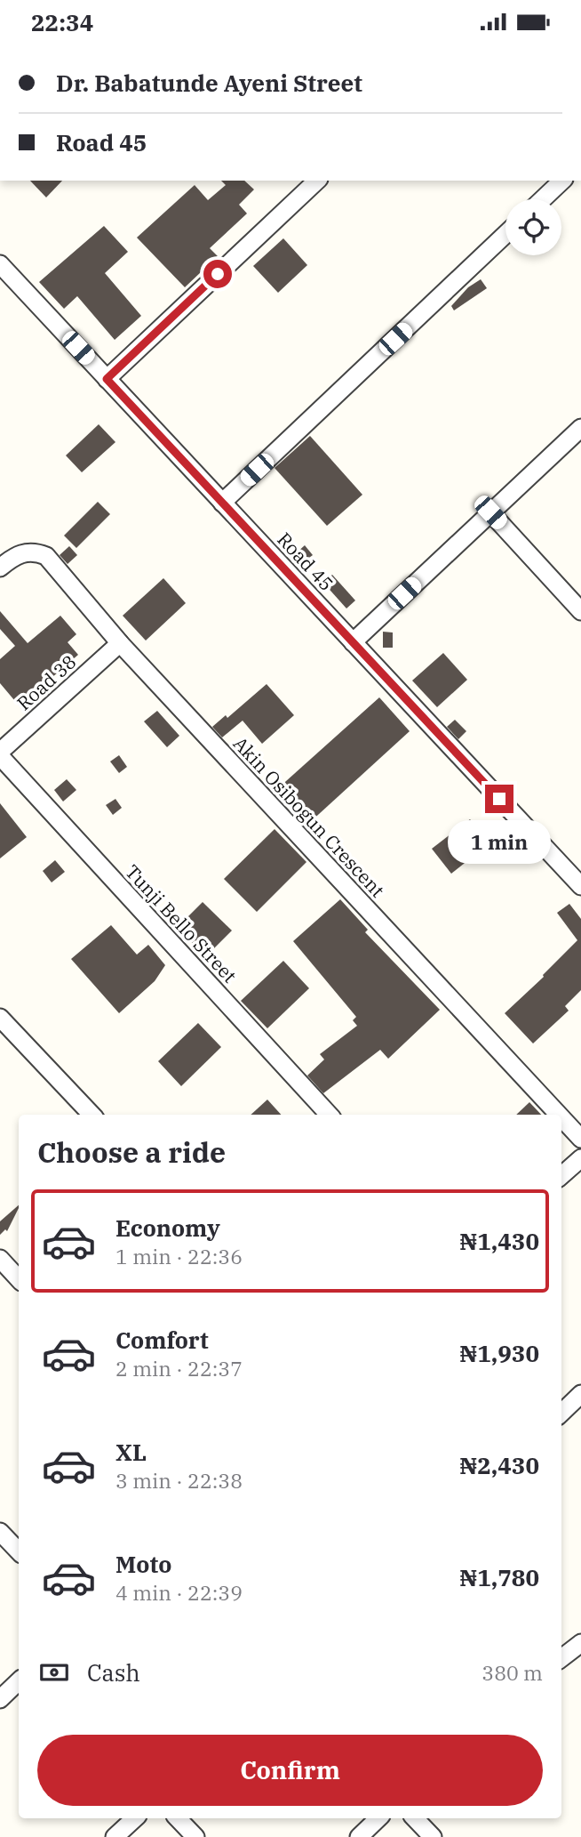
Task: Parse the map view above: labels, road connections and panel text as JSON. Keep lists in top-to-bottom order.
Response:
{
  "streets": {
    "street": [
      "Road 45",
      "Road 38",
      "Akin Osibogun Crescent",
      "Tunji Bello Street"
    ]
  },
  "crossings": [
    ["Road 38", "Akin Osibogun Crescent"],
    ["Road 38", "Tunji Bello Street"]
  ],
  "page": {
    "status": "22:34",
    "banner": ["Dr. Babatunde Ayeni Street", "Road 45"],
    "bubble": "1 min",
    "heading": "Choose a ride",
    "list": [
      {
        "name": "Economy",
        "note": "1 min · 22:36",
        "value": "₦1,430"
      },
      {
        "name": "Comfort",
        "note": "2 min · 22:37",
        "value": "₦1,930"
      },
      {
        "name": "XL",
        "note": "3 min · 22:38",
        "value": "₦2,430"
      },
      {
        "name": "Moto",
        "note": "4 min · 22:39",
        "value": "₦1,780"
      }
    ],
    "pay": ["Cash", "380 m"],
    "buttons": "Confirm"
  }
}
